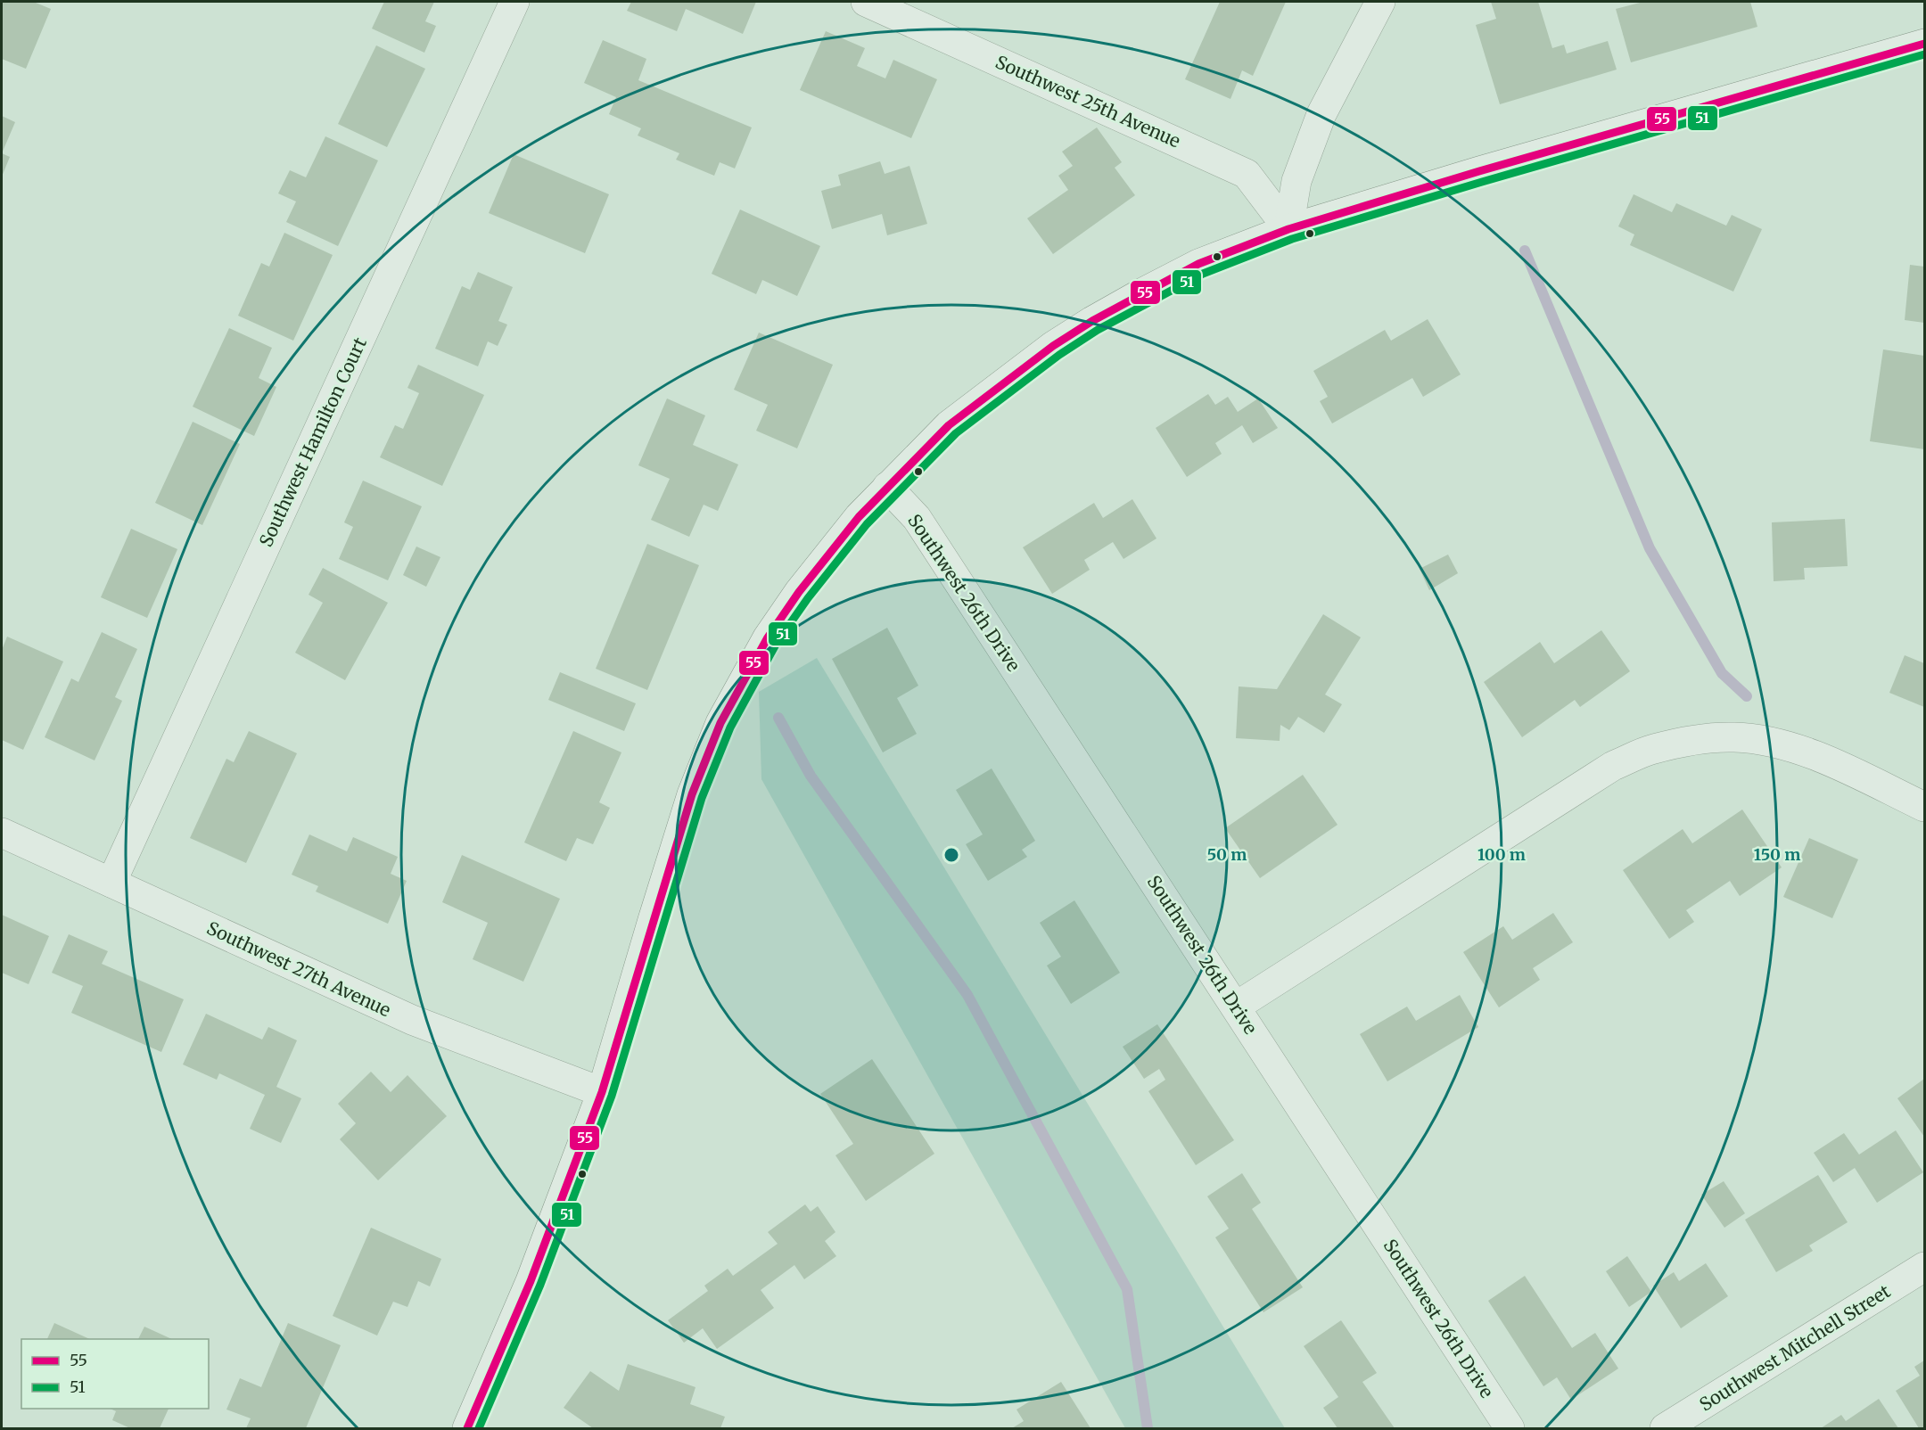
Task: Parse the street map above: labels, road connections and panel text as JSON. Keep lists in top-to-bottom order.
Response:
{
  "streets": {
    "street": [
      "Southwest 25th Avenue",
      "Southwest Hamilton Court",
      "Southwest 26th Drive",
      "Southwest 27th Avenue",
      "Southwest Mitchell Street"
    ]
  },
  "crossings": [
    ["Southwest Hamilton Court", "Southwest 27th Avenue"]
  ],
  "lines": ["transit line 55", "transit line 51"],
  "legend": ["55", "51"],
  "rings": ["50 m", "100 m", "150 m"]
}
